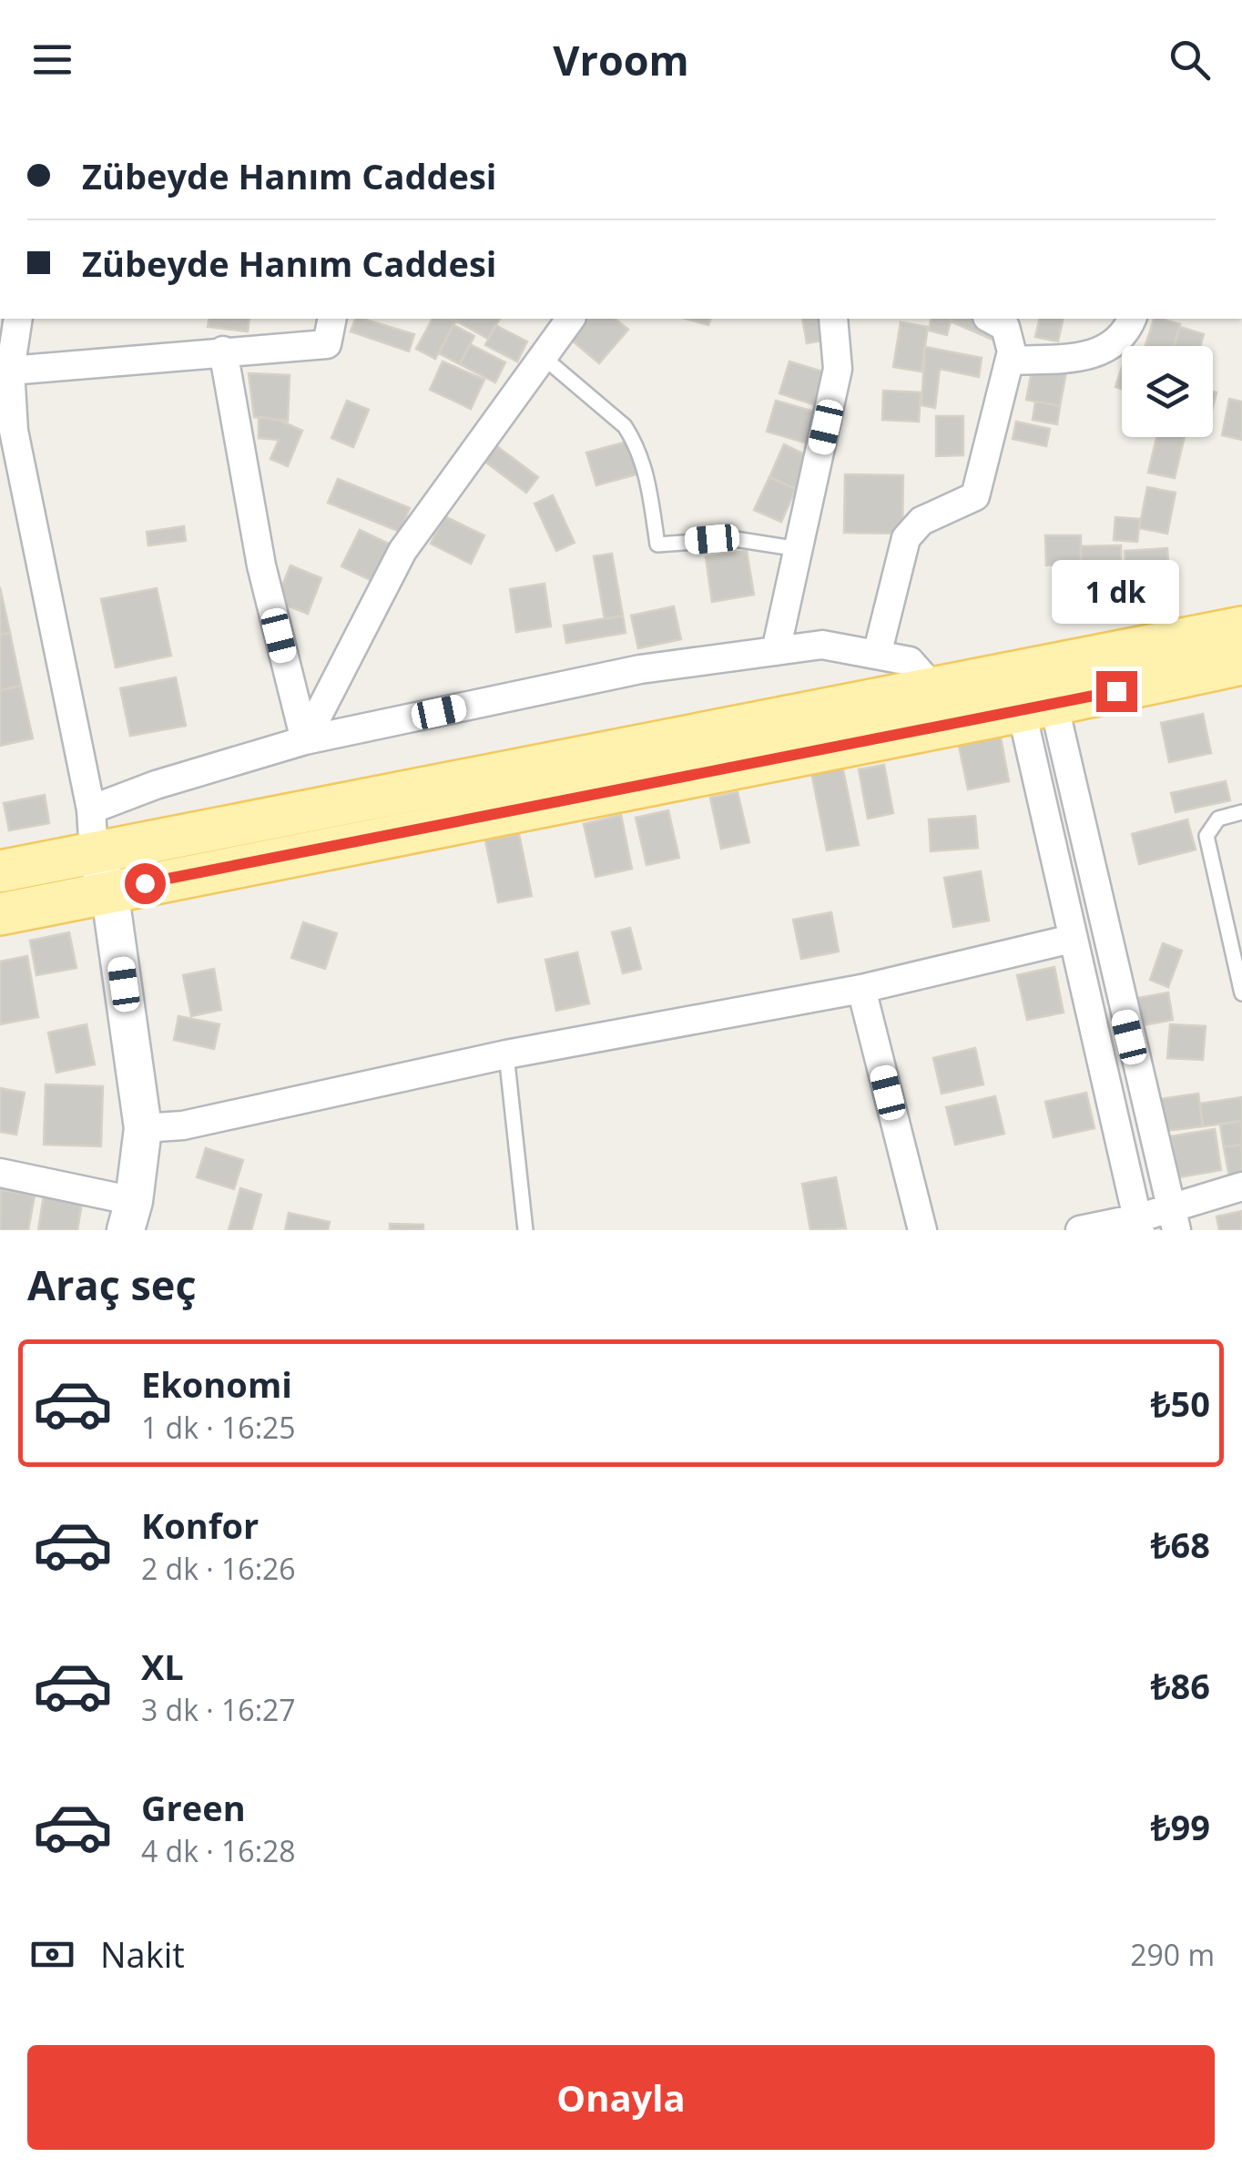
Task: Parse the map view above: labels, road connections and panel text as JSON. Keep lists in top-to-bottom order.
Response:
{
  "page": {
    "header": "Vroom",
    "banner": ["Zübeyde Hanım Caddesi", "Zübeyde Hanım Caddesi"],
    "bubble": "1 dk",
    "heading": "Araç seç",
    "list": [
      {
        "name": "Ekonomi",
        "note": "1 dk · 16:25",
        "value": "₺50"
      },
      {
        "name": "Konfor",
        "note": "2 dk · 16:26",
        "value": "₺68"
      },
      {
        "name": "XL",
        "note": "3 dk · 16:27",
        "value": "₺86"
      },
      {
        "name": "Green",
        "note": "4 dk · 16:28",
        "value": "₺99"
      }
    ],
    "pay": ["Nakit", "290 m"],
    "buttons": "Onayla"
  }
}
